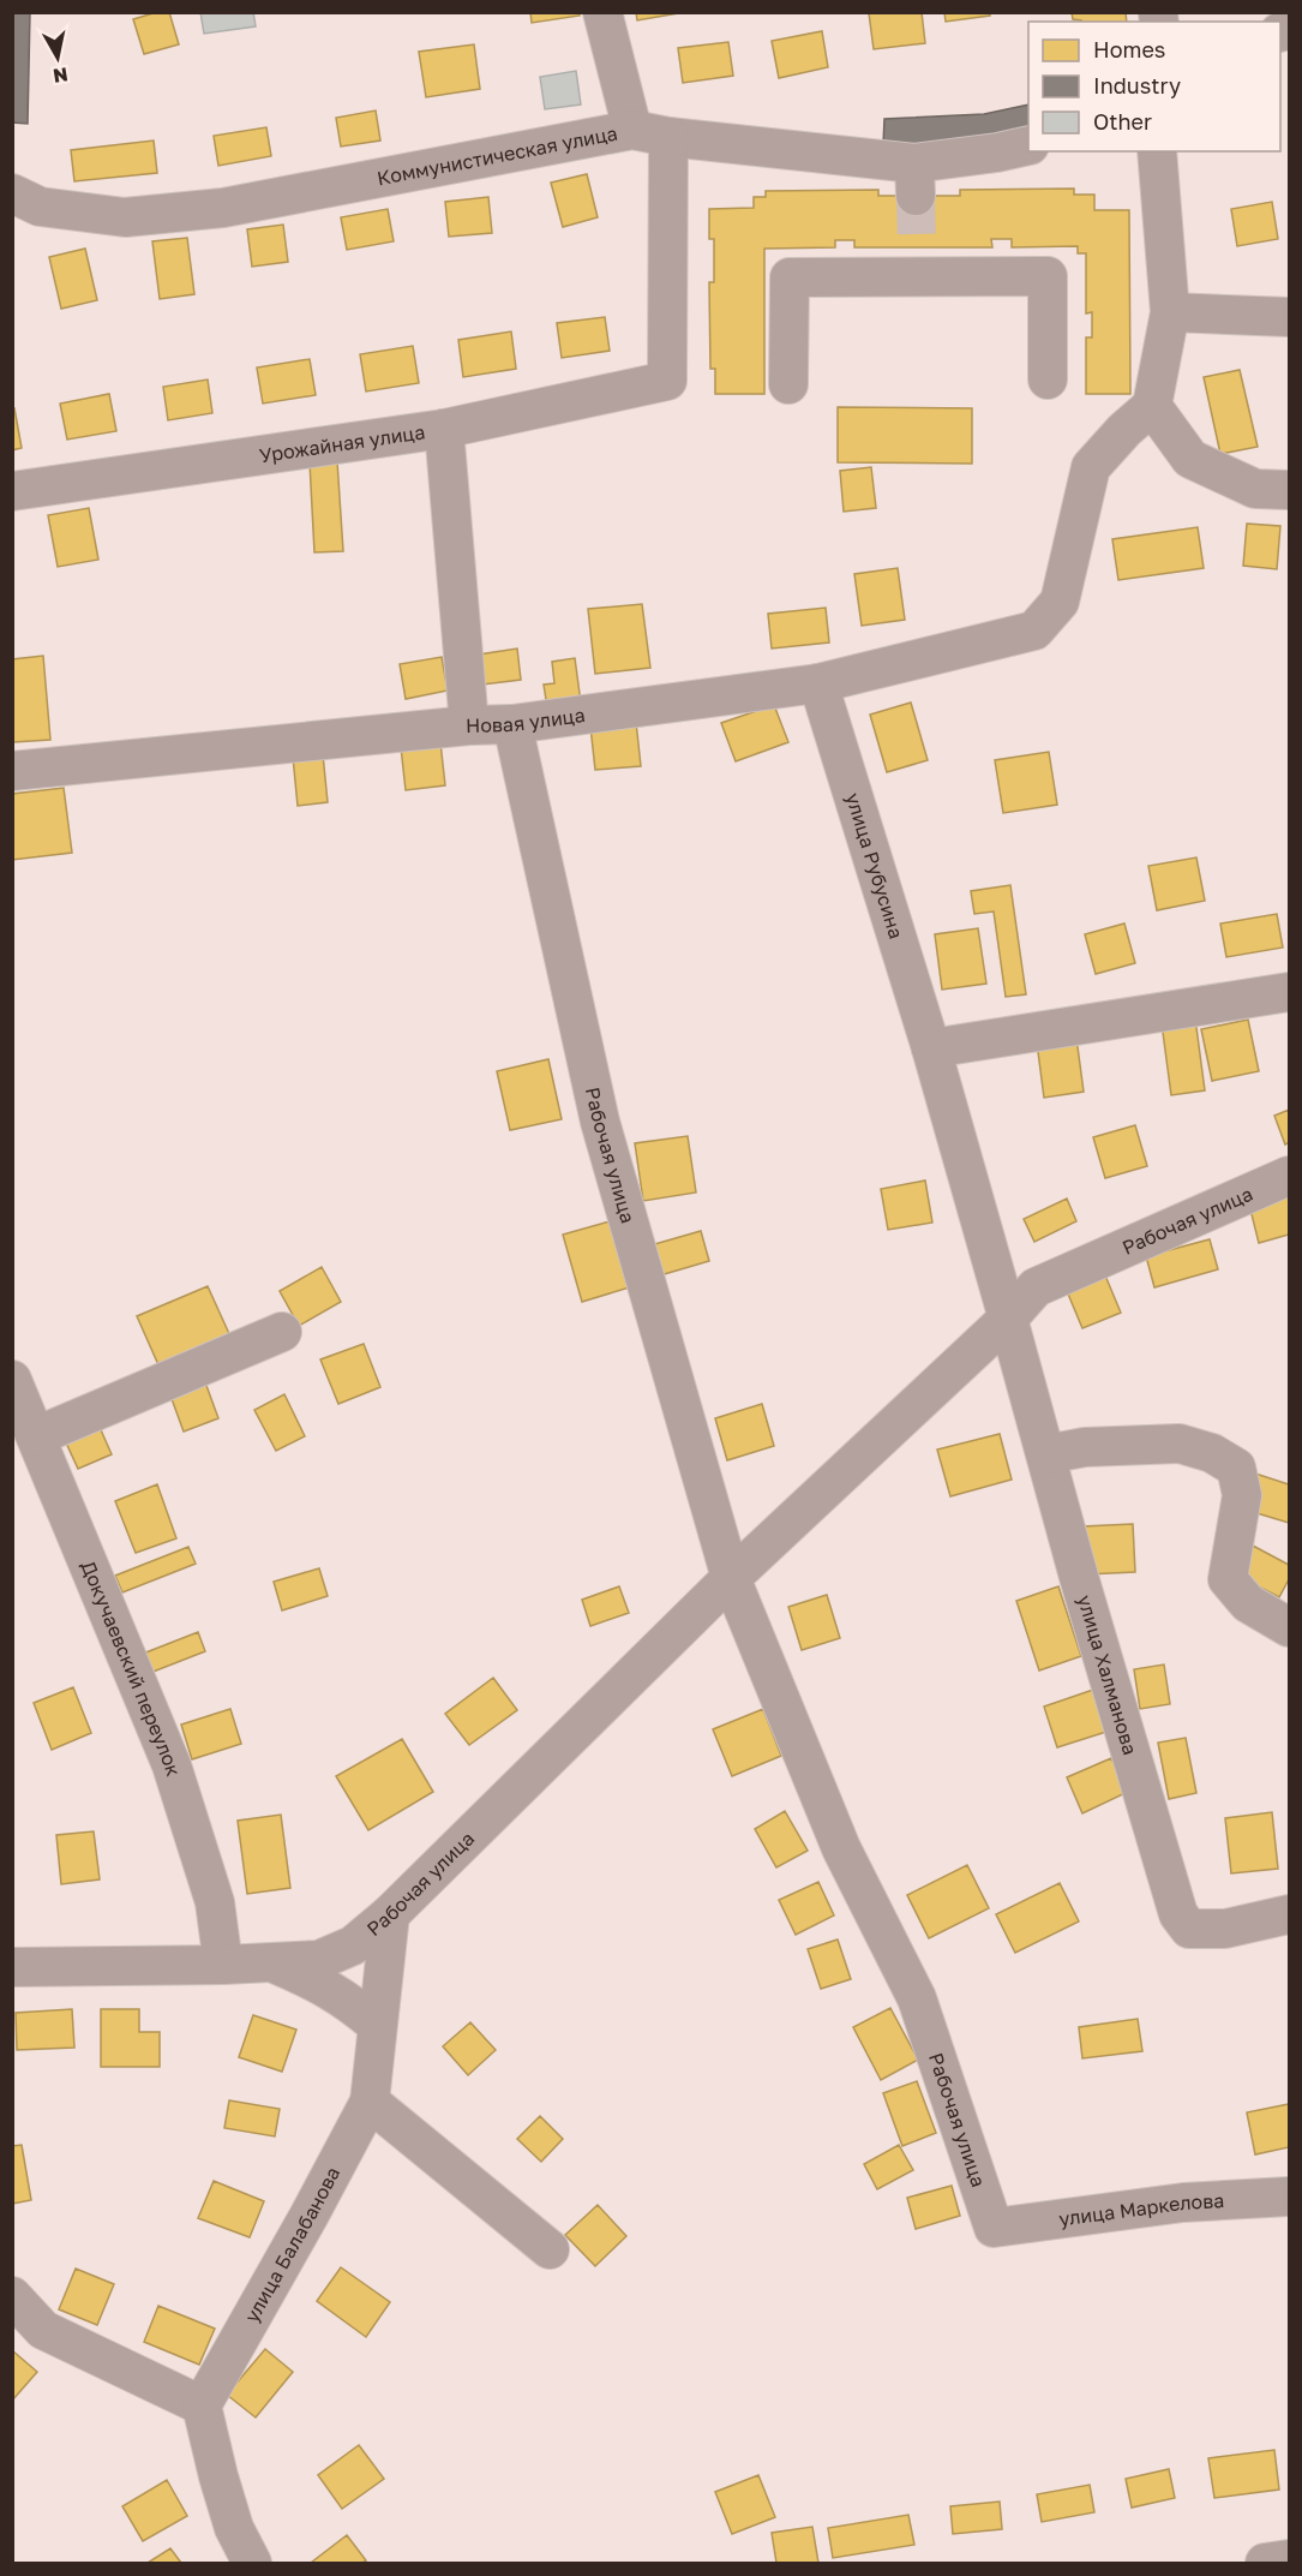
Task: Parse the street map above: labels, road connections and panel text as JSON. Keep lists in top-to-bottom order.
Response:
{
  "streets": {
    "street": [
      "Коммунистическая улица",
      "Урожайная улица",
      "Новая улица",
      "улица Рубусина",
      "Рабочая улица",
      "Докучаевский переулок",
      "улица Халманова",
      "улица Маркелова",
      "улица Балабанова"
    ]
  },
  "crossings": [
    ["Коммунистическая улица", "Урожайная улица"],
    ["Новая улица", "улица Рубусина"],
    ["Новая улица", "Рабочая улица"],
    ["улица Рубусина", "Рабочая улица"],
    ["улица Рубусина", "улица Халманова"],
    ["Рабочая улица", "Докучаевский переулок"],
    ["Рабочая улица", "улица Халманова"],
    ["Рабочая улица", "улица Маркелова"],
    ["Рабочая улица", "улица Балабанова"]
  ],
  "legend": ["Homes", "Industry", "Other"],
  "north": "bottom"
}
